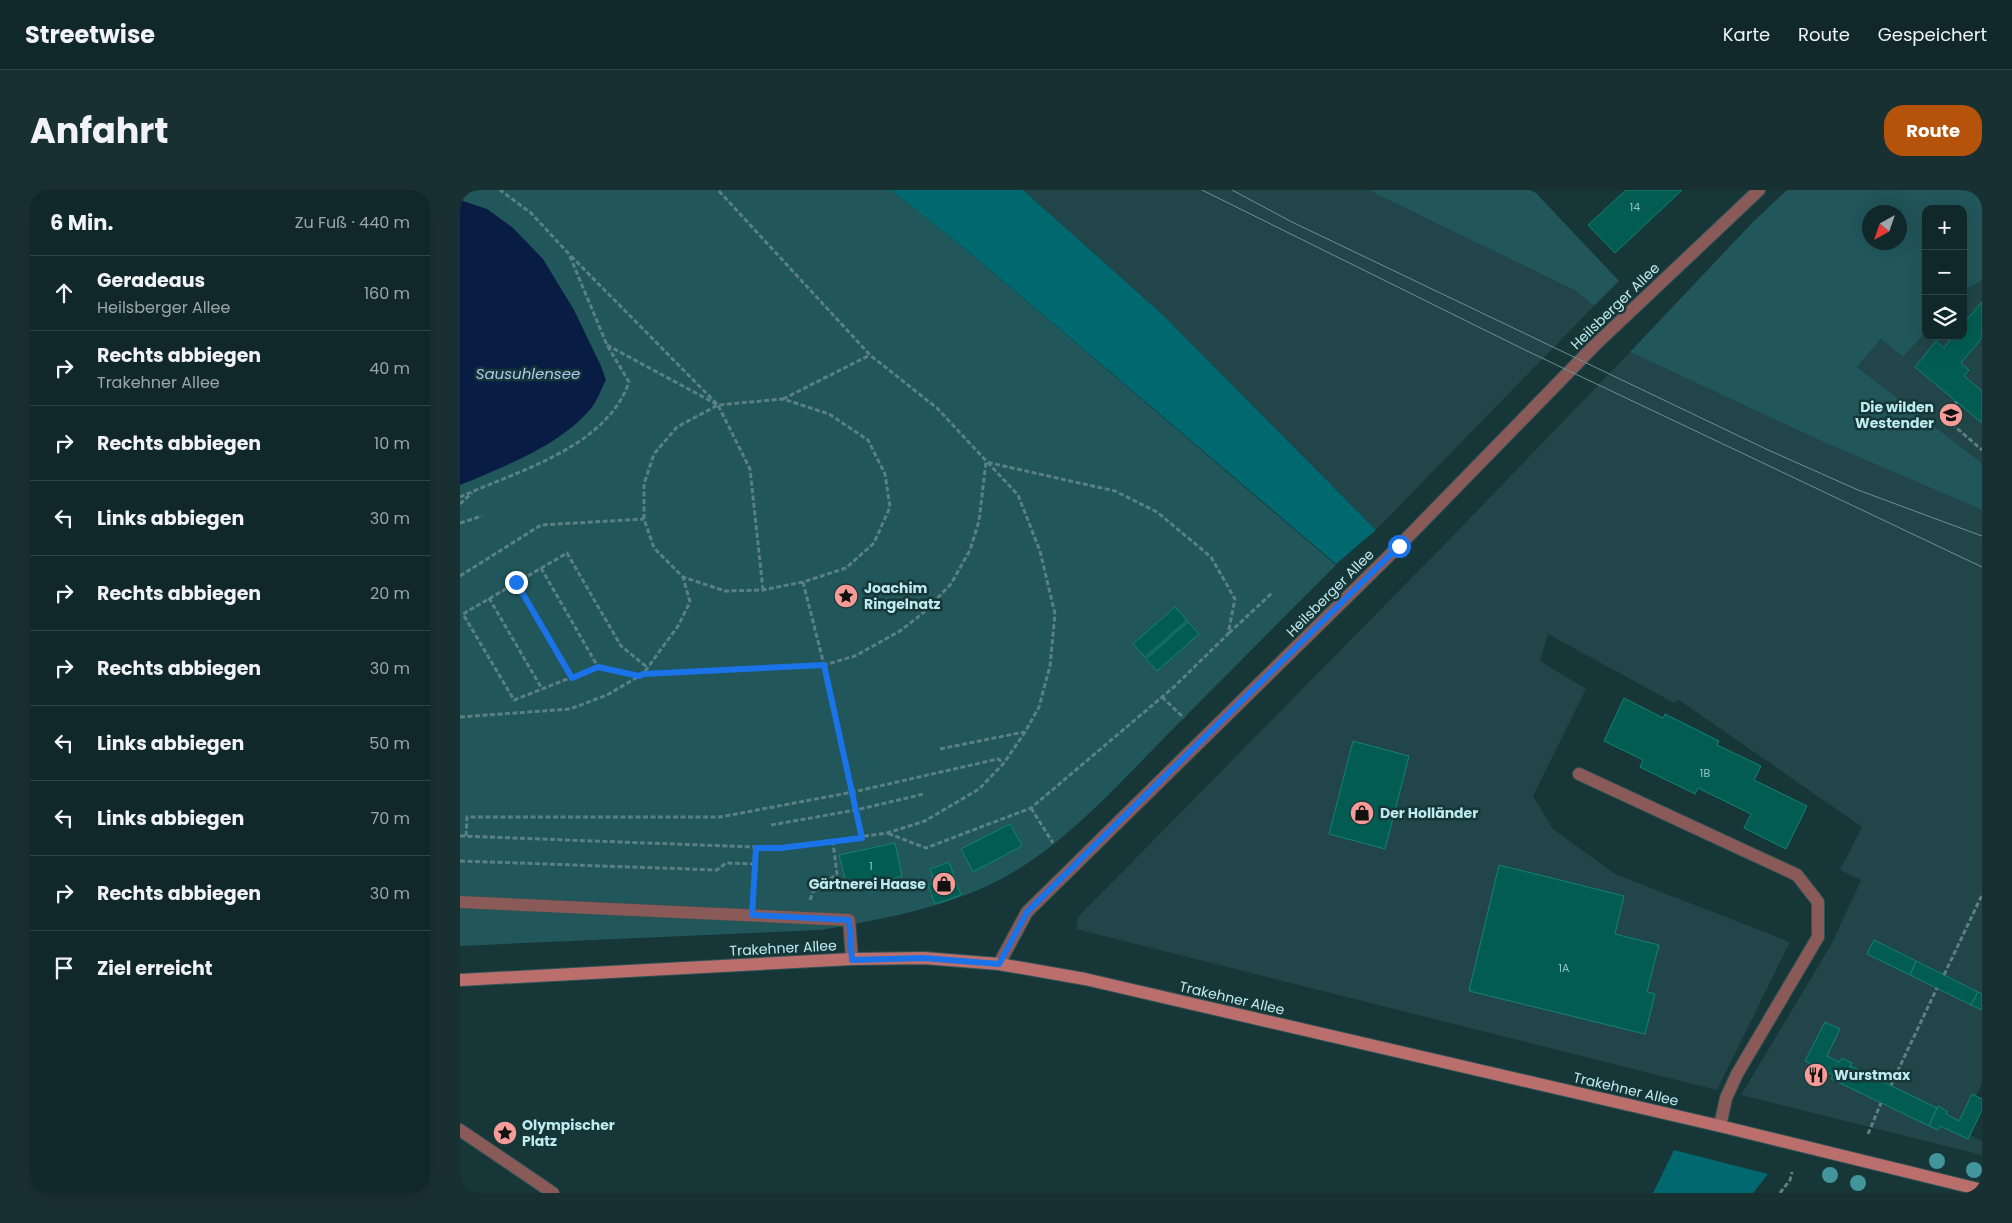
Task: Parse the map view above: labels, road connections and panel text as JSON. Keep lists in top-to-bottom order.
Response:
{
  "streets": {
    "main road": ["Trakehner Allee"],
    "street": ["Heilsberger Allee"]
  },
  "crossings": [
    ["Heilsberger Allee", "Trakehner Allee"]
  ],
  "water": ["Sausuhlensee"],
  "places": {
    "school or university": ["Die wilden Westender"],
    "place": ["Joachim Ringelnatz", "Olympischer Platz"],
    "shop": ["Der Holländer", "Gärtnerei Haase"],
    "restaurant": ["Wurstmax"]
  },
  "house_numbers": [
    "14",
    "1B",
    "1",
    "1A"
  ],
  "north": "bottom left",
  "page": {
    "header": "Streetwise",
    "nav": ["Karte", "Route", "Gespeichert"],
    "title": "Anfahrt",
    "buttons": "Route",
    "heading": ["6 Min.", "Zu Fuß · 440 m"],
    "map_buttons": ["+", "−"],
    "list": [
      ["Geradeaus", "Heilsberger Allee", "160 m"],
      ["Rechts abbiegen", "Trakehner Allee", "40 m"],
      ["Rechts abbiegen", "10 m"],
      ["Links abbiegen", "30 m"],
      ["Rechts abbiegen", "20 m"],
      ["Rechts abbiegen", "30 m"],
      ["Links abbiegen", "50 m"],
      ["Links abbiegen", "70 m"],
      ["Rechts abbiegen", "30 m"],
      "Ziel erreicht"
    ]
  }
}
